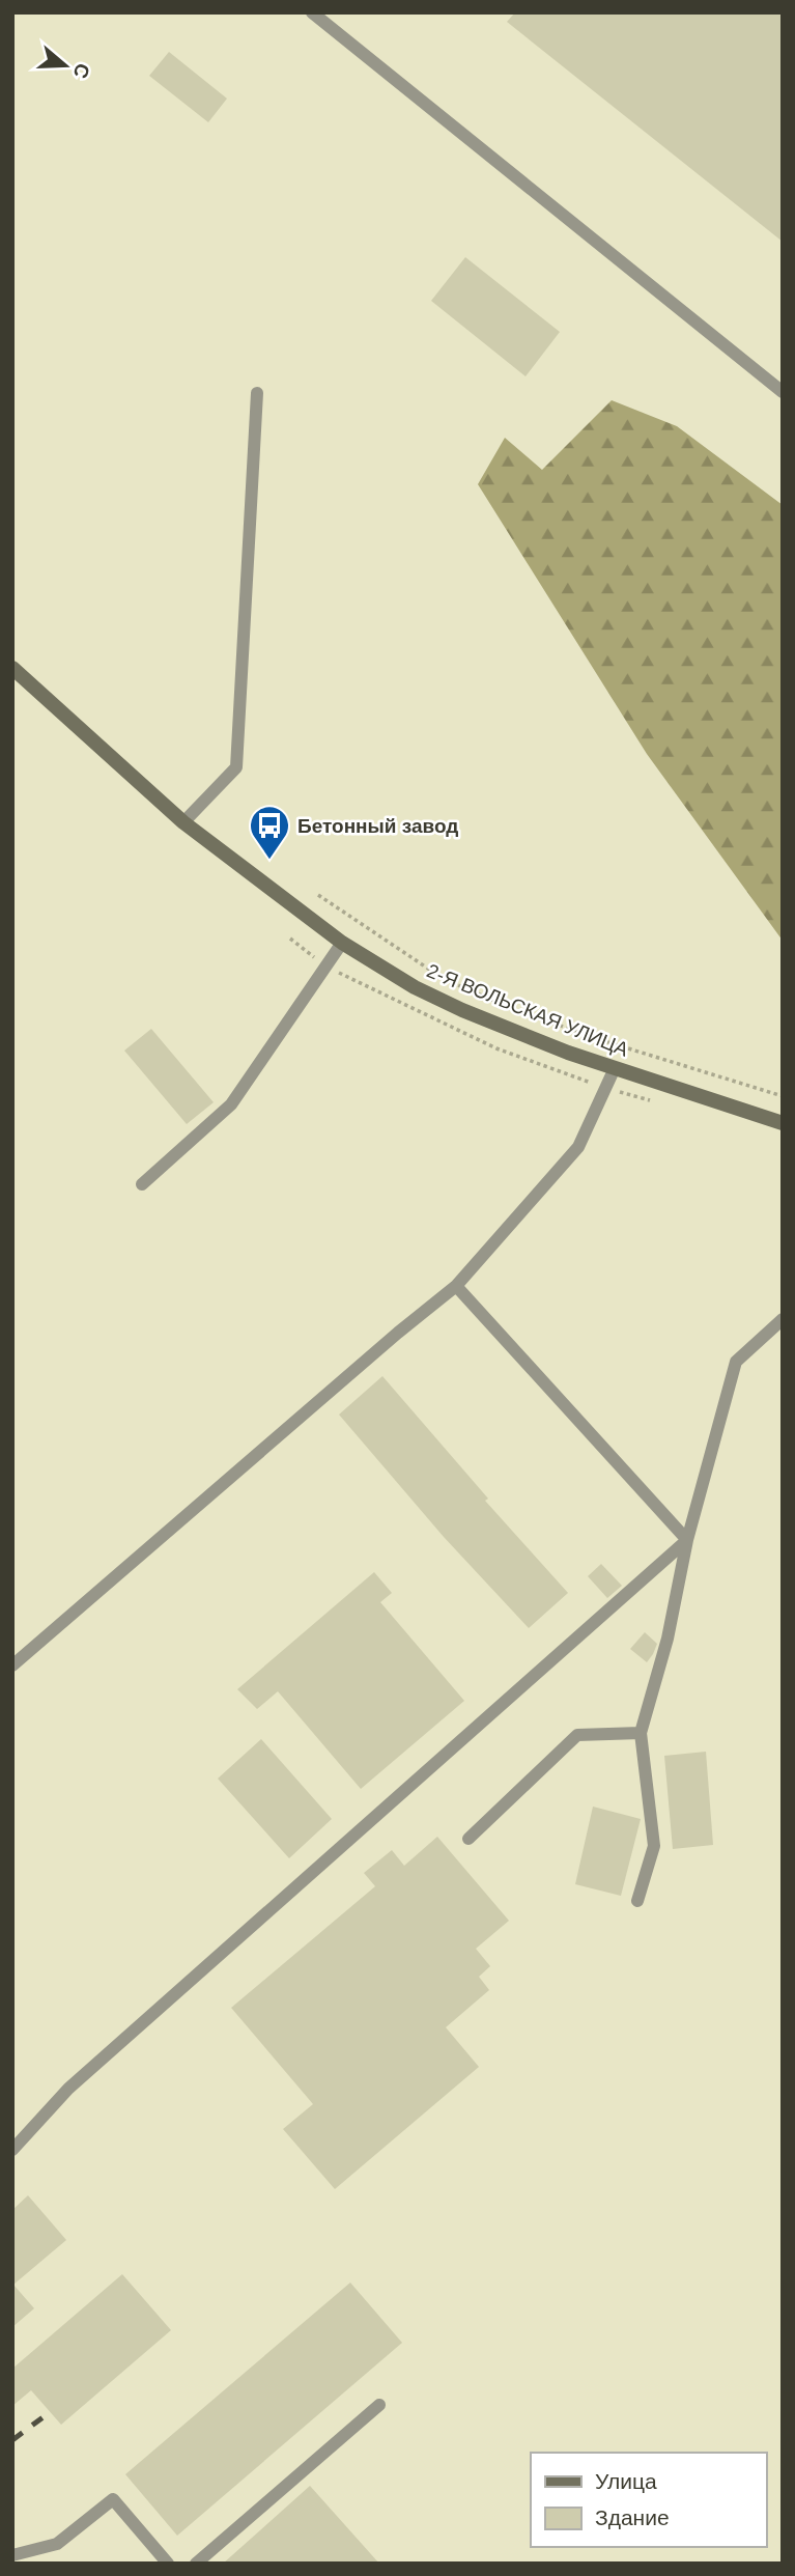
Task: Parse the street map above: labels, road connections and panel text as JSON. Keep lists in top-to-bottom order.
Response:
{
  "streets": {
    "main road": ["2-Я ВОЛЬСКАЯ УЛИЦА"]
  },
  "places": {
    "bus stop": ["Бетонный завод"]
  },
  "legend": ["Улица", "Здание"],
  "north": "right"
}
